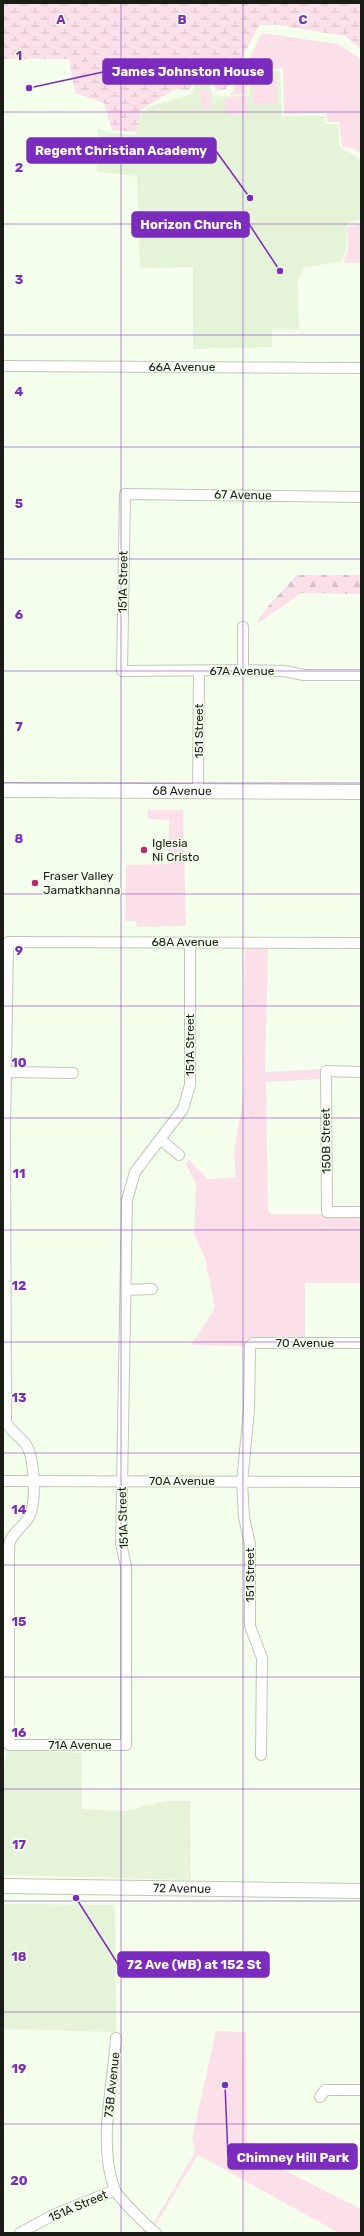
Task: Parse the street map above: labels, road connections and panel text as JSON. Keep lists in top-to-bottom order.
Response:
{
  "streets": {
    "street": [
      "66A Avenue",
      "67 Avenue",
      "151A Street",
      "67A Avenue",
      "151 Street",
      "68 Avenue",
      "68A Avenue",
      "150B Street",
      "70 Avenue",
      "70A Avenue",
      "71A Avenue",
      "72 Avenue",
      "73B Avenue"
    ]
  },
  "crossings": [
    ["67 Avenue", "151A Street"],
    ["151A Street", "67A Avenue"],
    ["151A Street", "68A Avenue"],
    ["151A Street", "70A Avenue"],
    ["151A Street", "71A Avenue"],
    ["151A Street", "73B Avenue"],
    ["67A Avenue", "151 Street"],
    ["151 Street", "68 Avenue"],
    ["151 Street", "70 Avenue"],
    ["151 Street", "70A Avenue"],
    ["70A Avenue", "71A Avenue"]
  ],
  "places": [
    "James Johnston House",
    "Regent Christian Academy",
    "Horizon Church",
    "Iglesia Ni Cristo",
    "Fraser Valley Jamatkhanna",
    "72 Ave (WB) at 152 St",
    "Chimney Hill Park"
  ],
  "grid": {
    "columns": ["A", "B", "C"],
    "rows": [
      "1",
      "2",
      "3",
      "4",
      "5",
      "6",
      "7",
      "8",
      "9",
      "10",
      "11",
      "12",
      "13",
      "14",
      "15",
      "16",
      "17",
      "18",
      "19",
      "20"
    ]
  }
}
